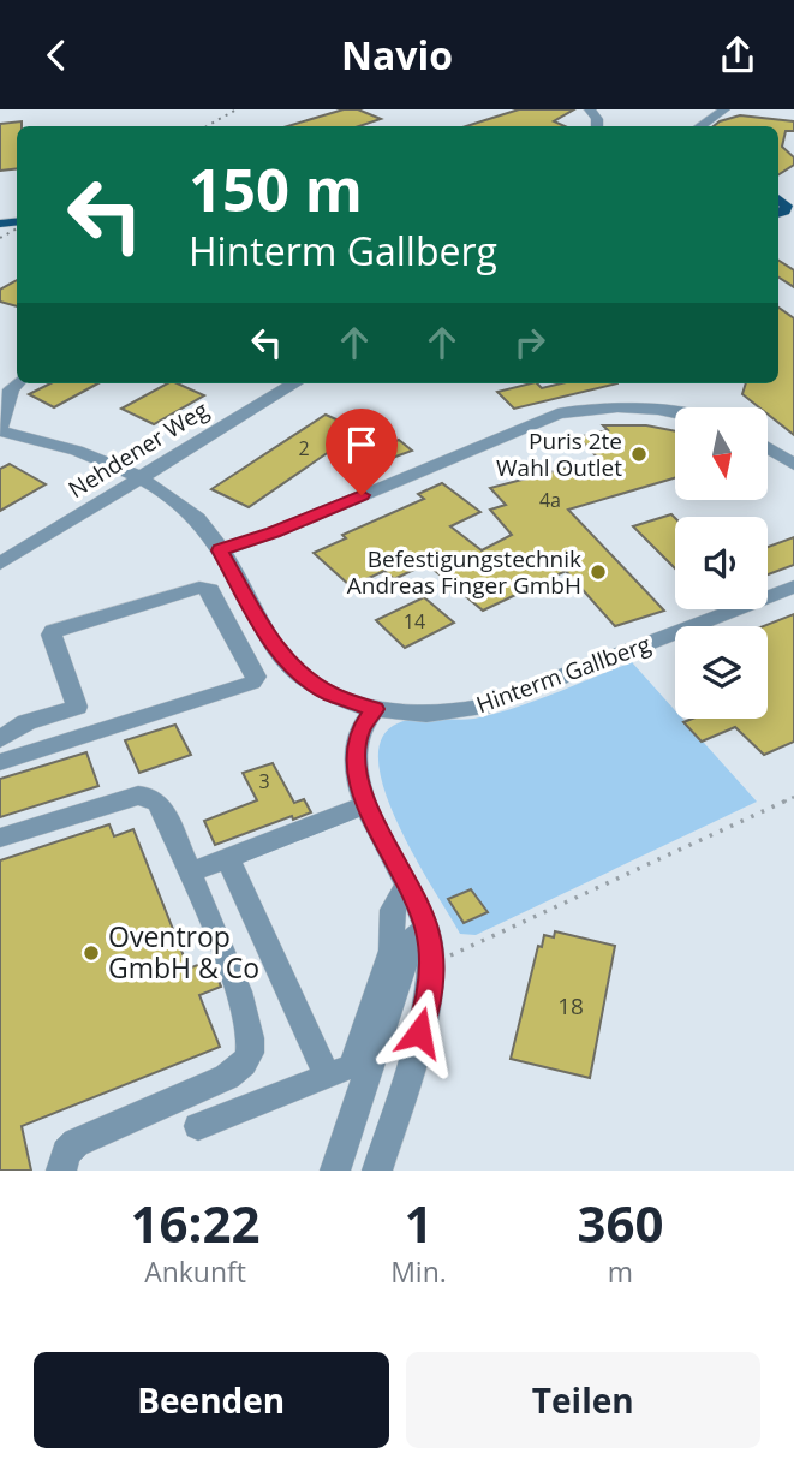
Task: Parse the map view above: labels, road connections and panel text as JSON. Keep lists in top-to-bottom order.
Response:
{
  "streets": {
    "street": ["Nehdener Weg", "Hinterm Gallberg"]
  },
  "crossings": [
    ["Nehdener Weg", "Hinterm Gallberg"]
  ],
  "places": ["Puris 2te Wahl Outlet", "Befestigungstechnik Andreas Finger GmbH", "Oventrop GmbH & Co"],
  "house_numbers": [
    "2",
    "4a",
    "14",
    "3",
    "18"
  ],
  "north": "bottom",
  "page": {
    "header": "Navio",
    "turn": ["150 m", "Hinterm Gallberg"],
    "eta": [
      "16:22",
      "Ankunft",
      "1",
      "Min.",
      "360",
      "m"
    ],
    "buttons": ["Beenden", "Teilen"]
  }
}
